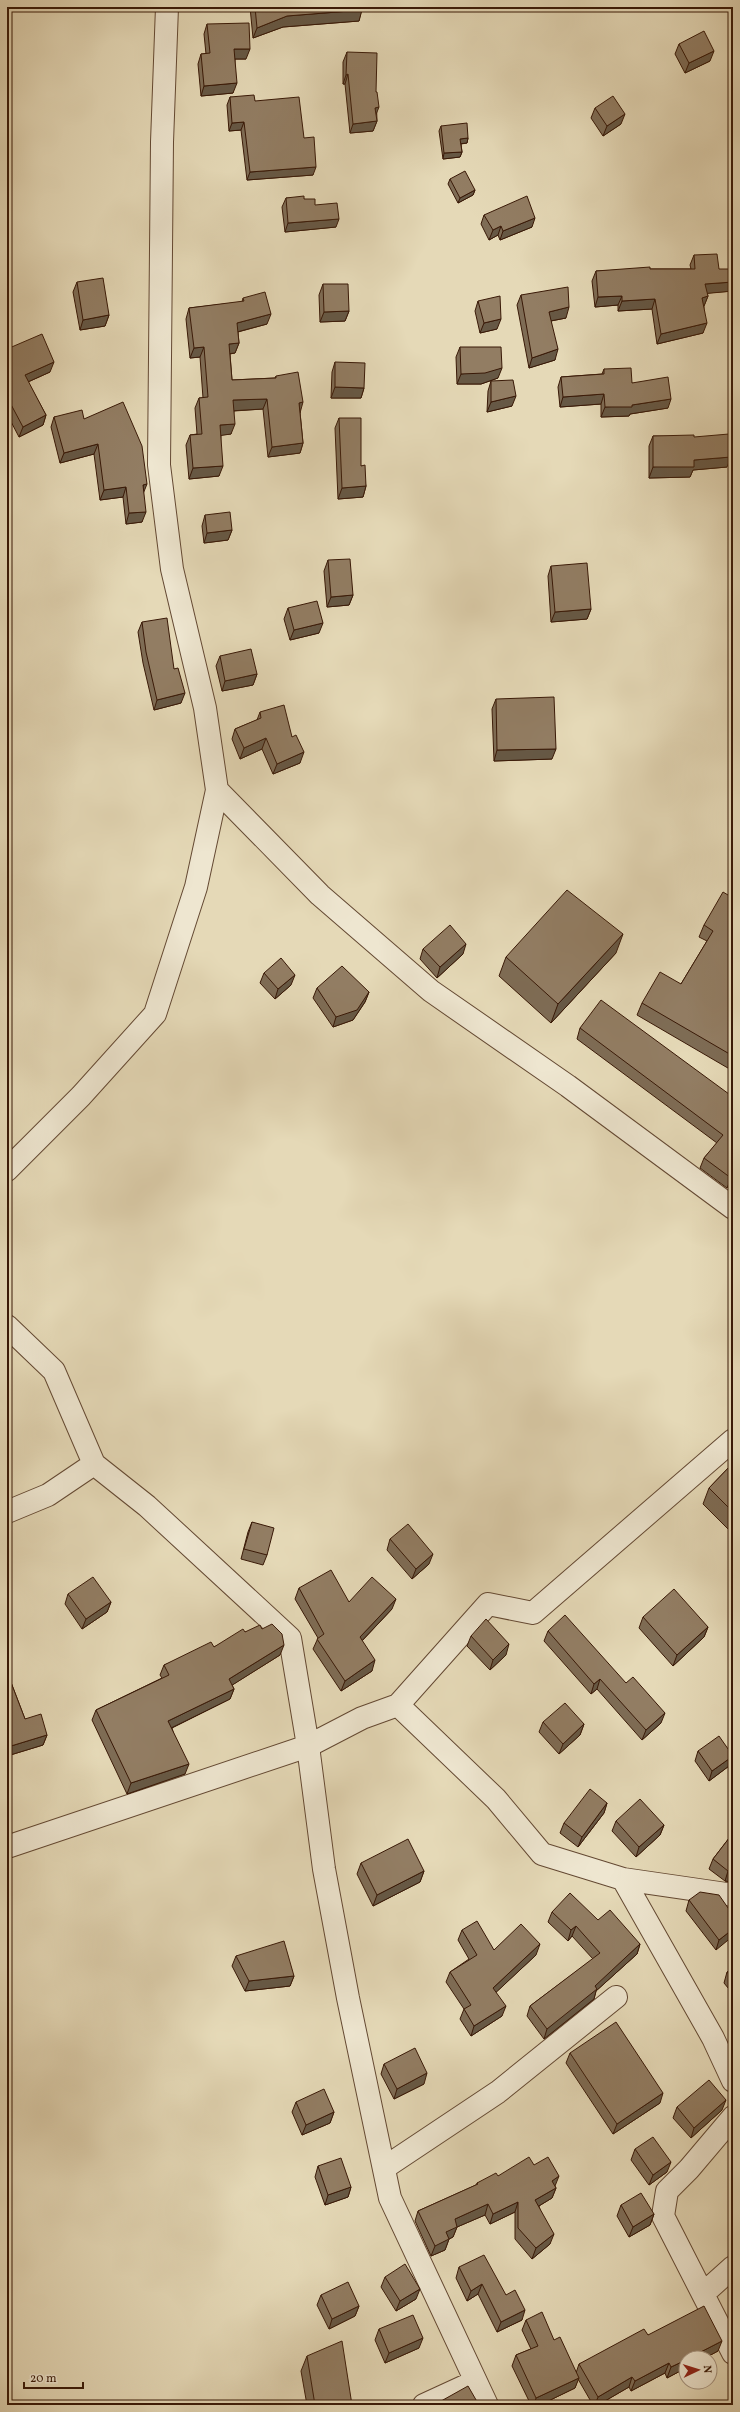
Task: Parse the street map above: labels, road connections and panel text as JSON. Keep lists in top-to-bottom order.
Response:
{
  "scale_bar": "20 m",
  "north": "right"
}
